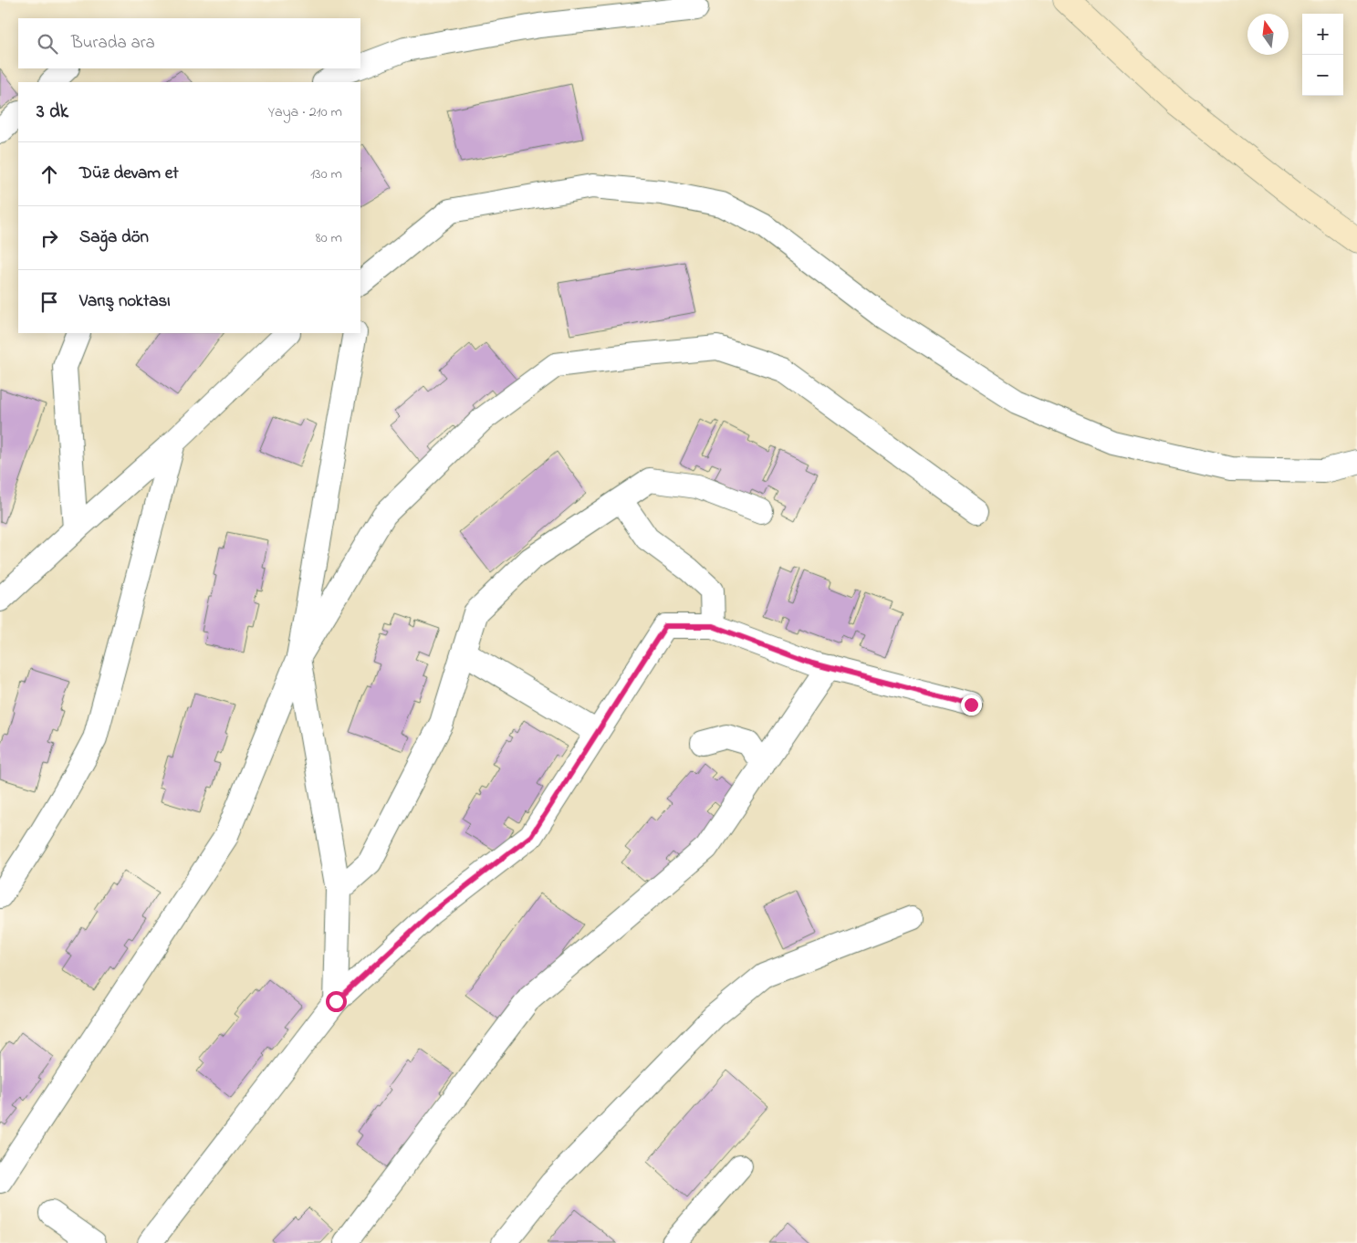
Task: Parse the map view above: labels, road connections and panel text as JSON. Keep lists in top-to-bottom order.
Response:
{
  "north": "top",
  "page": {
    "map_buttons": ["+", "−"],
    "search": "Burada ara",
    "heading": ["3 dk", "Yaya · 210 m"],
    "list": [
      ["Düz devam et", "130 m"],
      ["Sağa dön", "80 m"],
      "Varış noktası"
    ]
  }
}
